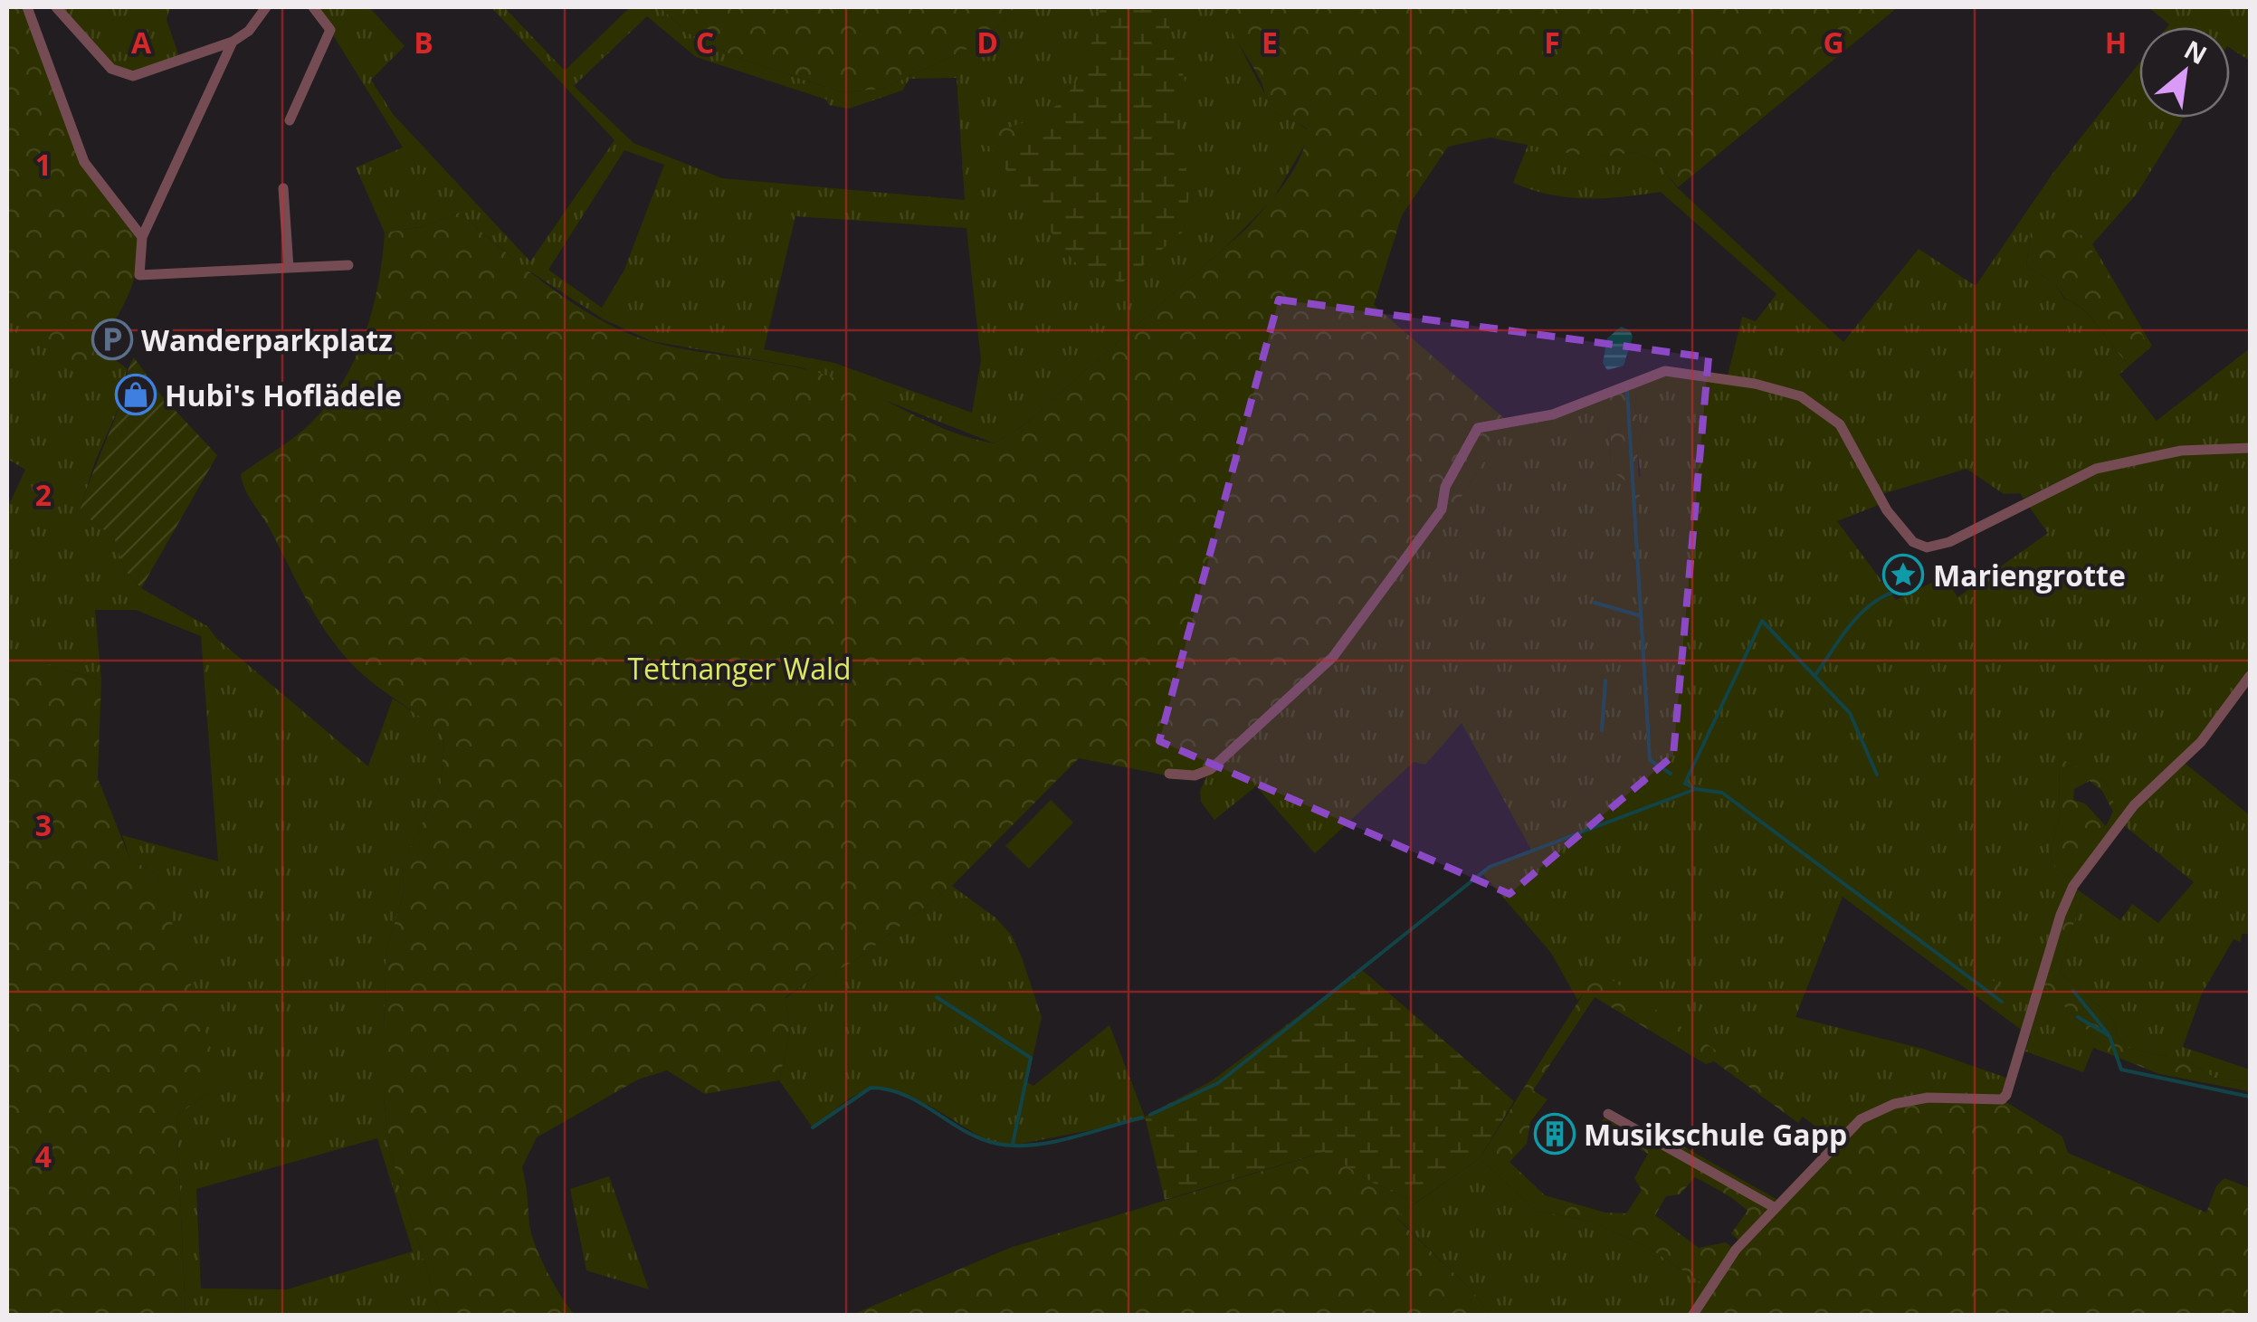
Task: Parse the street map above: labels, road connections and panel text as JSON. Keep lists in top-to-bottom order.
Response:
{
  "parks": ["Tettnanger Wald"],
  "places": {
    "parking": ["Wanderparkplatz"],
    "shop": ["Hubi's Hoflädele"],
    "place": ["Mariengrotte"],
    "building": ["Musikschule Gapp"]
  },
  "north": "top right",
  "grid": {
    "columns": [
      "A",
      "B",
      "C",
      "D",
      "E",
      "F",
      "G",
      "H"
    ],
    "rows": [
      "1",
      "2",
      "3",
      "4"
    ]
  }
}
